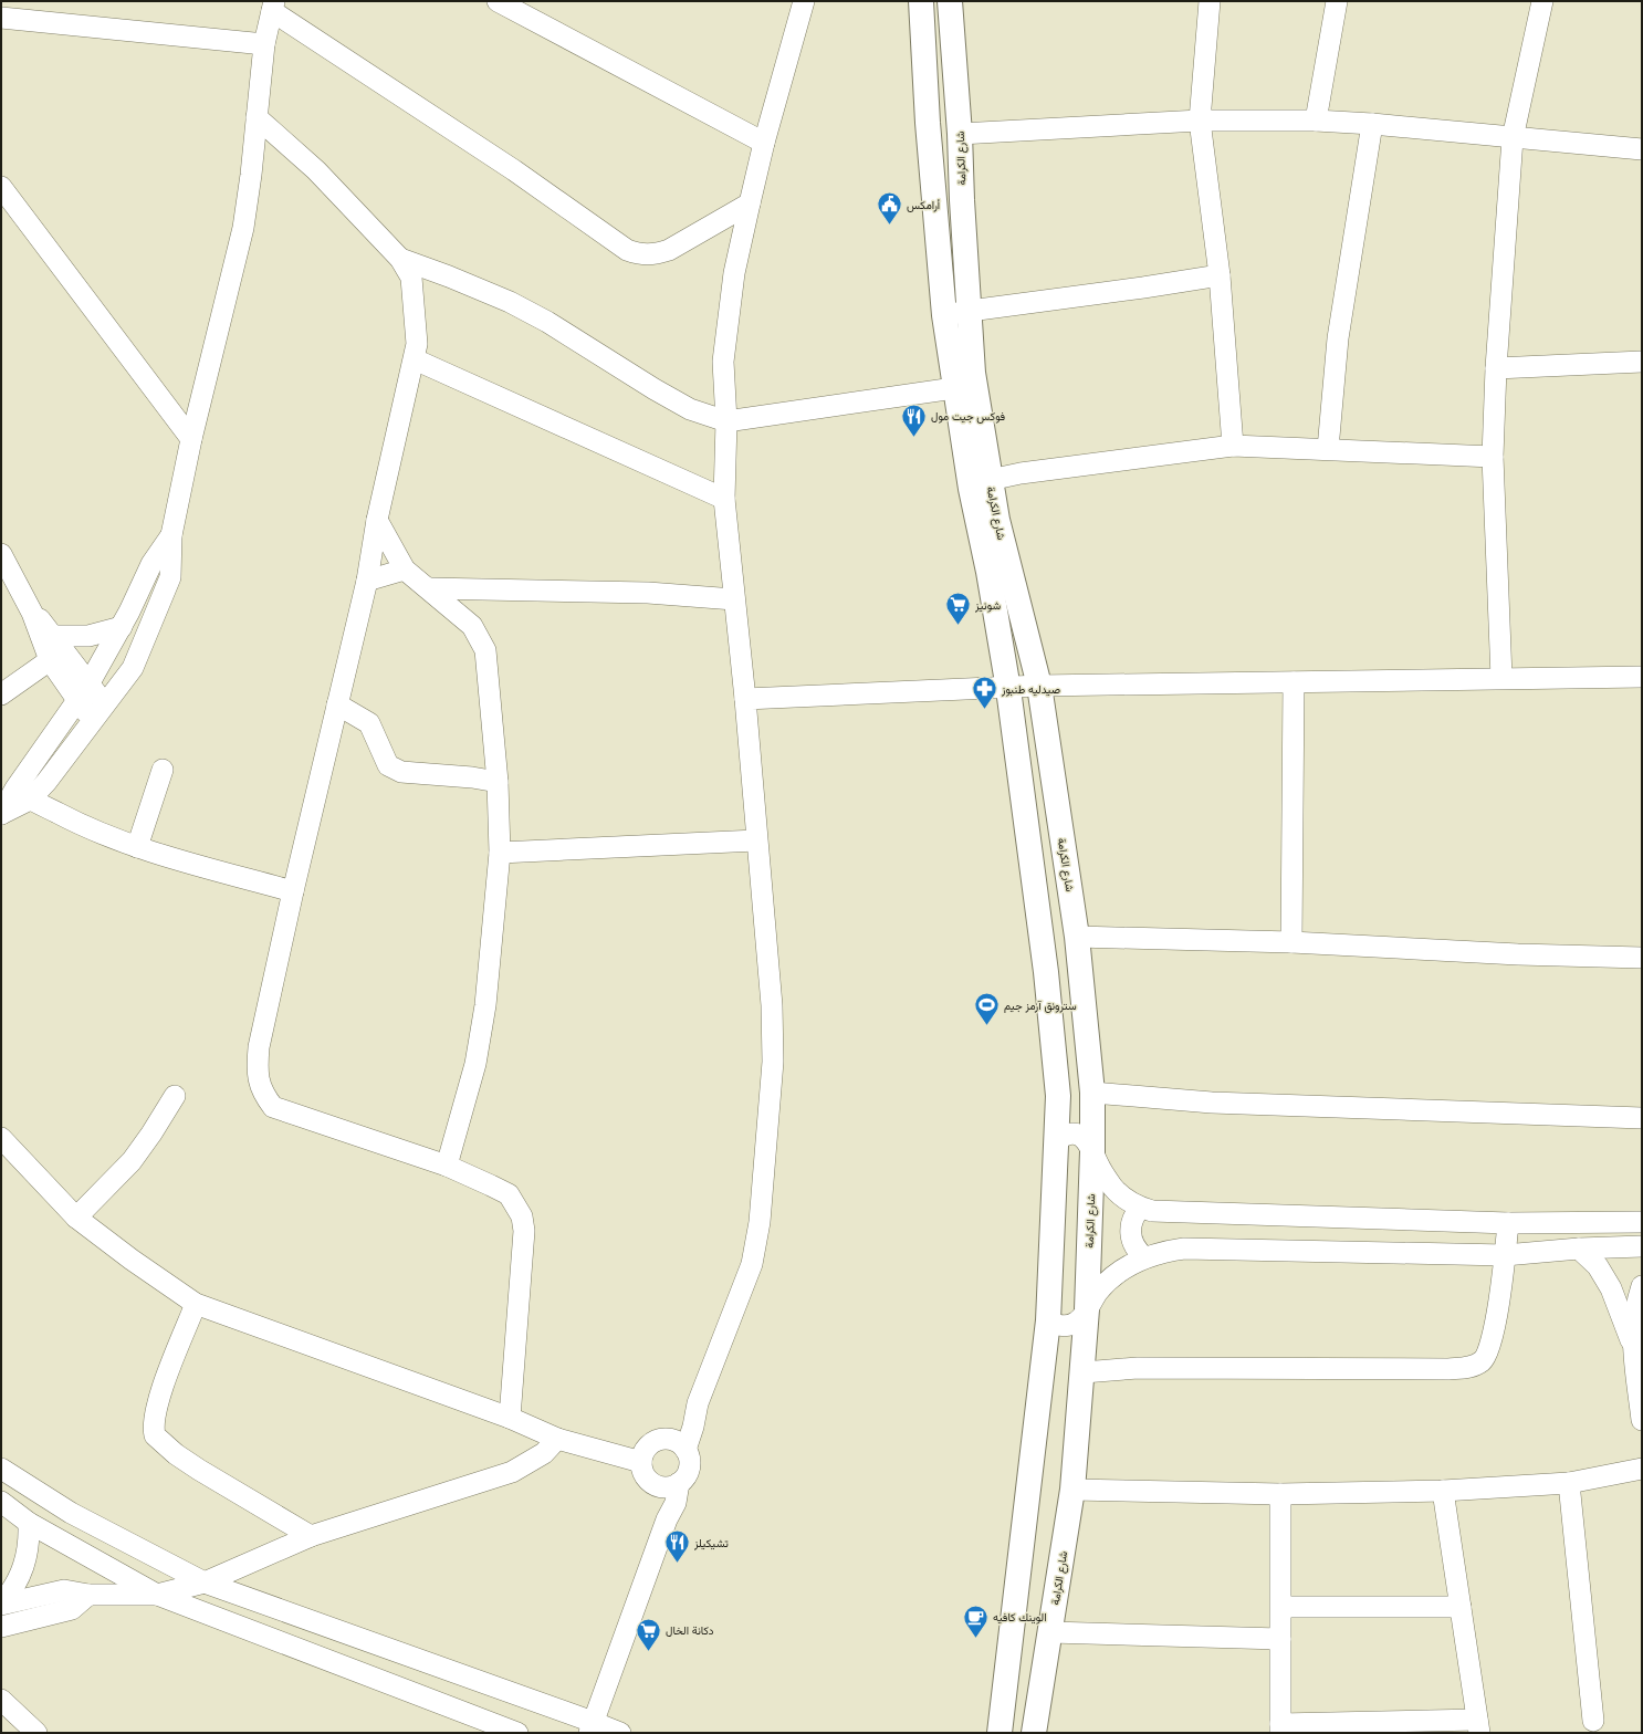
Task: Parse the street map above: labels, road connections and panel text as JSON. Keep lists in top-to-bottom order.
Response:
{
  "streets": {
    "street": ["شارع الكرامة"]
  },
  "places": {
    "public building": ["أرامكس"],
    "restaurant": ["فوكس جيت مول", "تشيكيلز"],
    "supermarket": ["شونيز", "دكانة الخال"],
    "pharmacy": ["صيدليه طنبوز"],
    "sports": ["سترونق آرمز جيم"],
    "cafe": ["الوينك كافيه"]
  }
}
